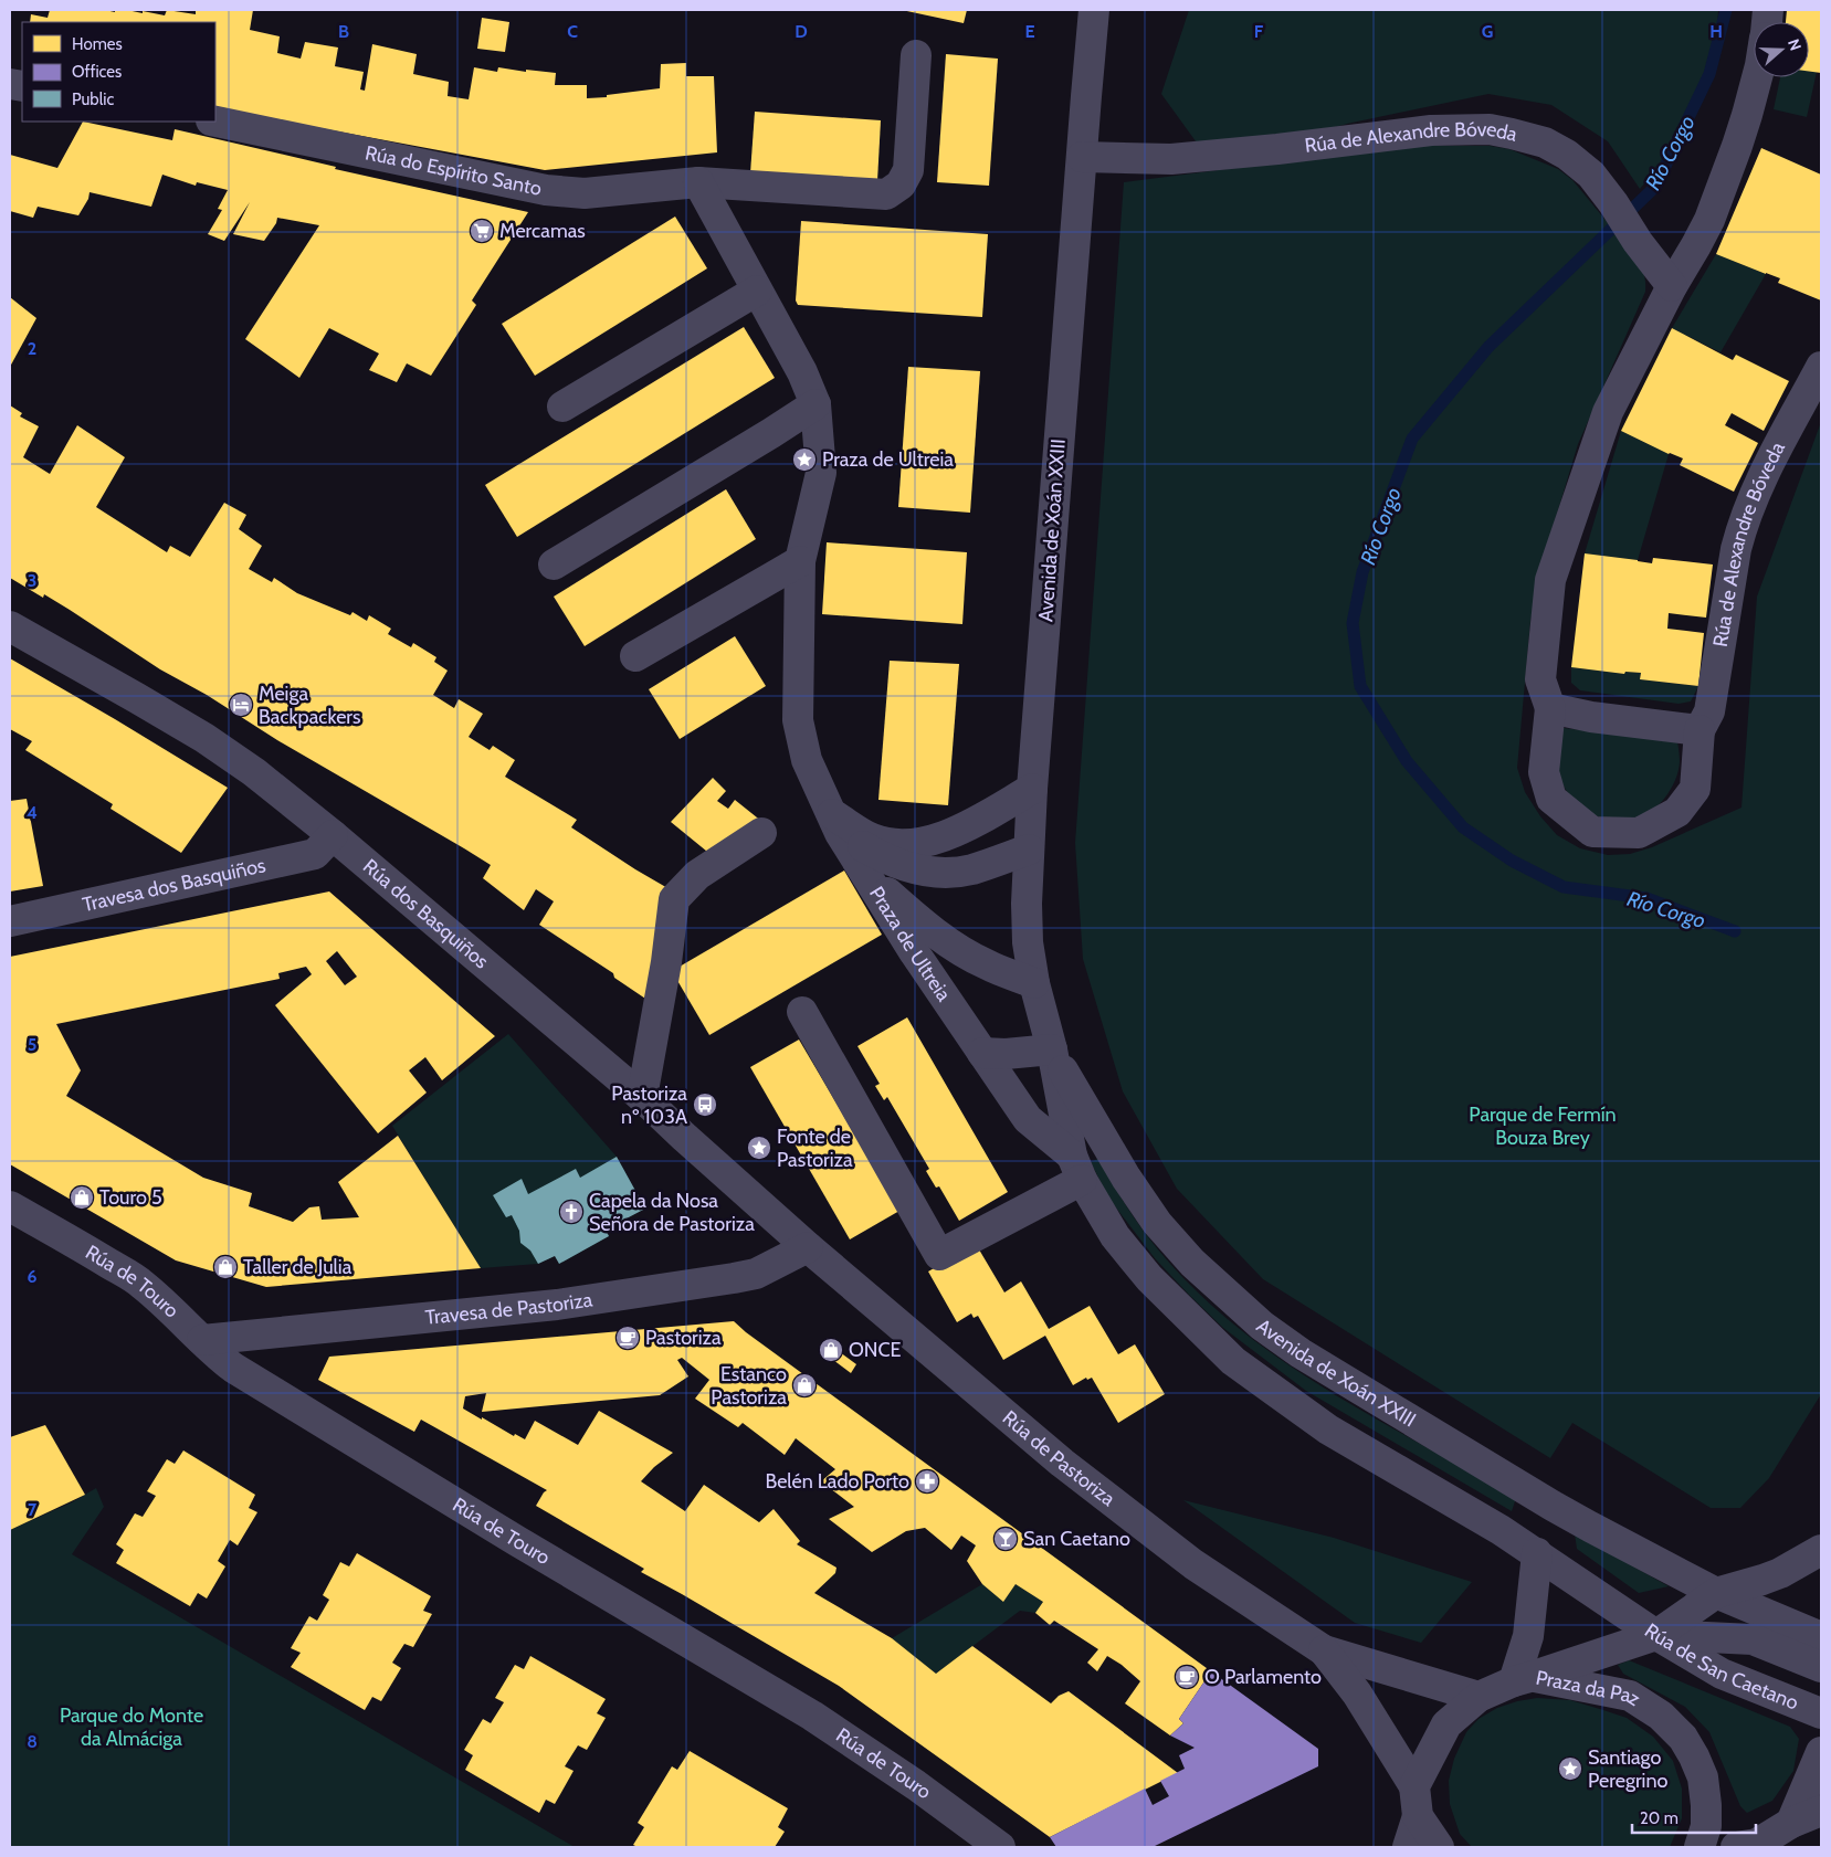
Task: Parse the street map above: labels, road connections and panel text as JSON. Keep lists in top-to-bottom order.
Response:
{
  "streets": {
    "street": [
      "Rúa de Alexandre Bóveda",
      "Rúa do Espírito Santo",
      "Avenida de Xoán XXIII",
      "Travesa dos Basquiños",
      "Rúa dos Basquiños",
      "Praza de Ultreia",
      "Rúa de Touro",
      "Travesa de Pastoriza",
      "Rúa de Pastoriza",
      "Rúa de San Caetano",
      "Praza da Paz"
    ]
  },
  "crossings": [
    ["Rúa de Alexandre Bóveda", "Avenida de Xoán XXIII"],
    ["Rúa do Espírito Santo", "Praza de Ultreia"],
    ["Avenida de Xoán XXIII", "Praza de Ultreia"],
    ["Avenida de Xoán XXIII", "Rúa de San Caetano"],
    ["Travesa dos Basquiños", "Rúa dos Basquiños"],
    ["Rúa dos Basquiños", "Travesa de Pastoriza"],
    ["Rúa dos Basquiños", "Rúa de Pastoriza"],
    ["Rúa de Touro", "Travesa de Pastoriza"],
    ["Travesa de Pastoriza", "Rúa de Pastoriza"],
    ["Rúa de Pastoriza", "Praza da Paz"]
  ],
  "water": ["Río Corgo"],
  "parks": ["Parque de Fermín Bouza Brey", "Parque do Monte da Almáciga"],
  "places": {
    "supermarket": ["Mercamas"],
    "place": ["Praza de Ultreia", "Fonte de Pastoriza", "Santiago Peregrino"],
    "hotel": ["Meiga Backpackers"],
    "bus stop": ["Pastoriza nº 103A"],
    "shop": [
      "Touro 5",
      "Taller de Julia",
      "ONCE",
      "Estanco Pastoriza"
    ],
    "church": ["Capela da Nosa Señora de Pastoriza"],
    "cafe": ["Pastoriza", "O Parlamento"],
    "pharmacy": ["Belén Lado Porto"],
    "bar": ["San Caetano"]
  },
  "legend": ["Homes", "Offices", "Public"],
  "scale_bar": "20 m",
  "north": "right",
  "grid": {
    "columns": [
      "B",
      "C",
      "D",
      "E",
      "F",
      "G",
      "H"
    ],
    "rows": [
      "2",
      "3",
      "4",
      "5",
      "6",
      "7",
      "8"
    ]
  }
}
